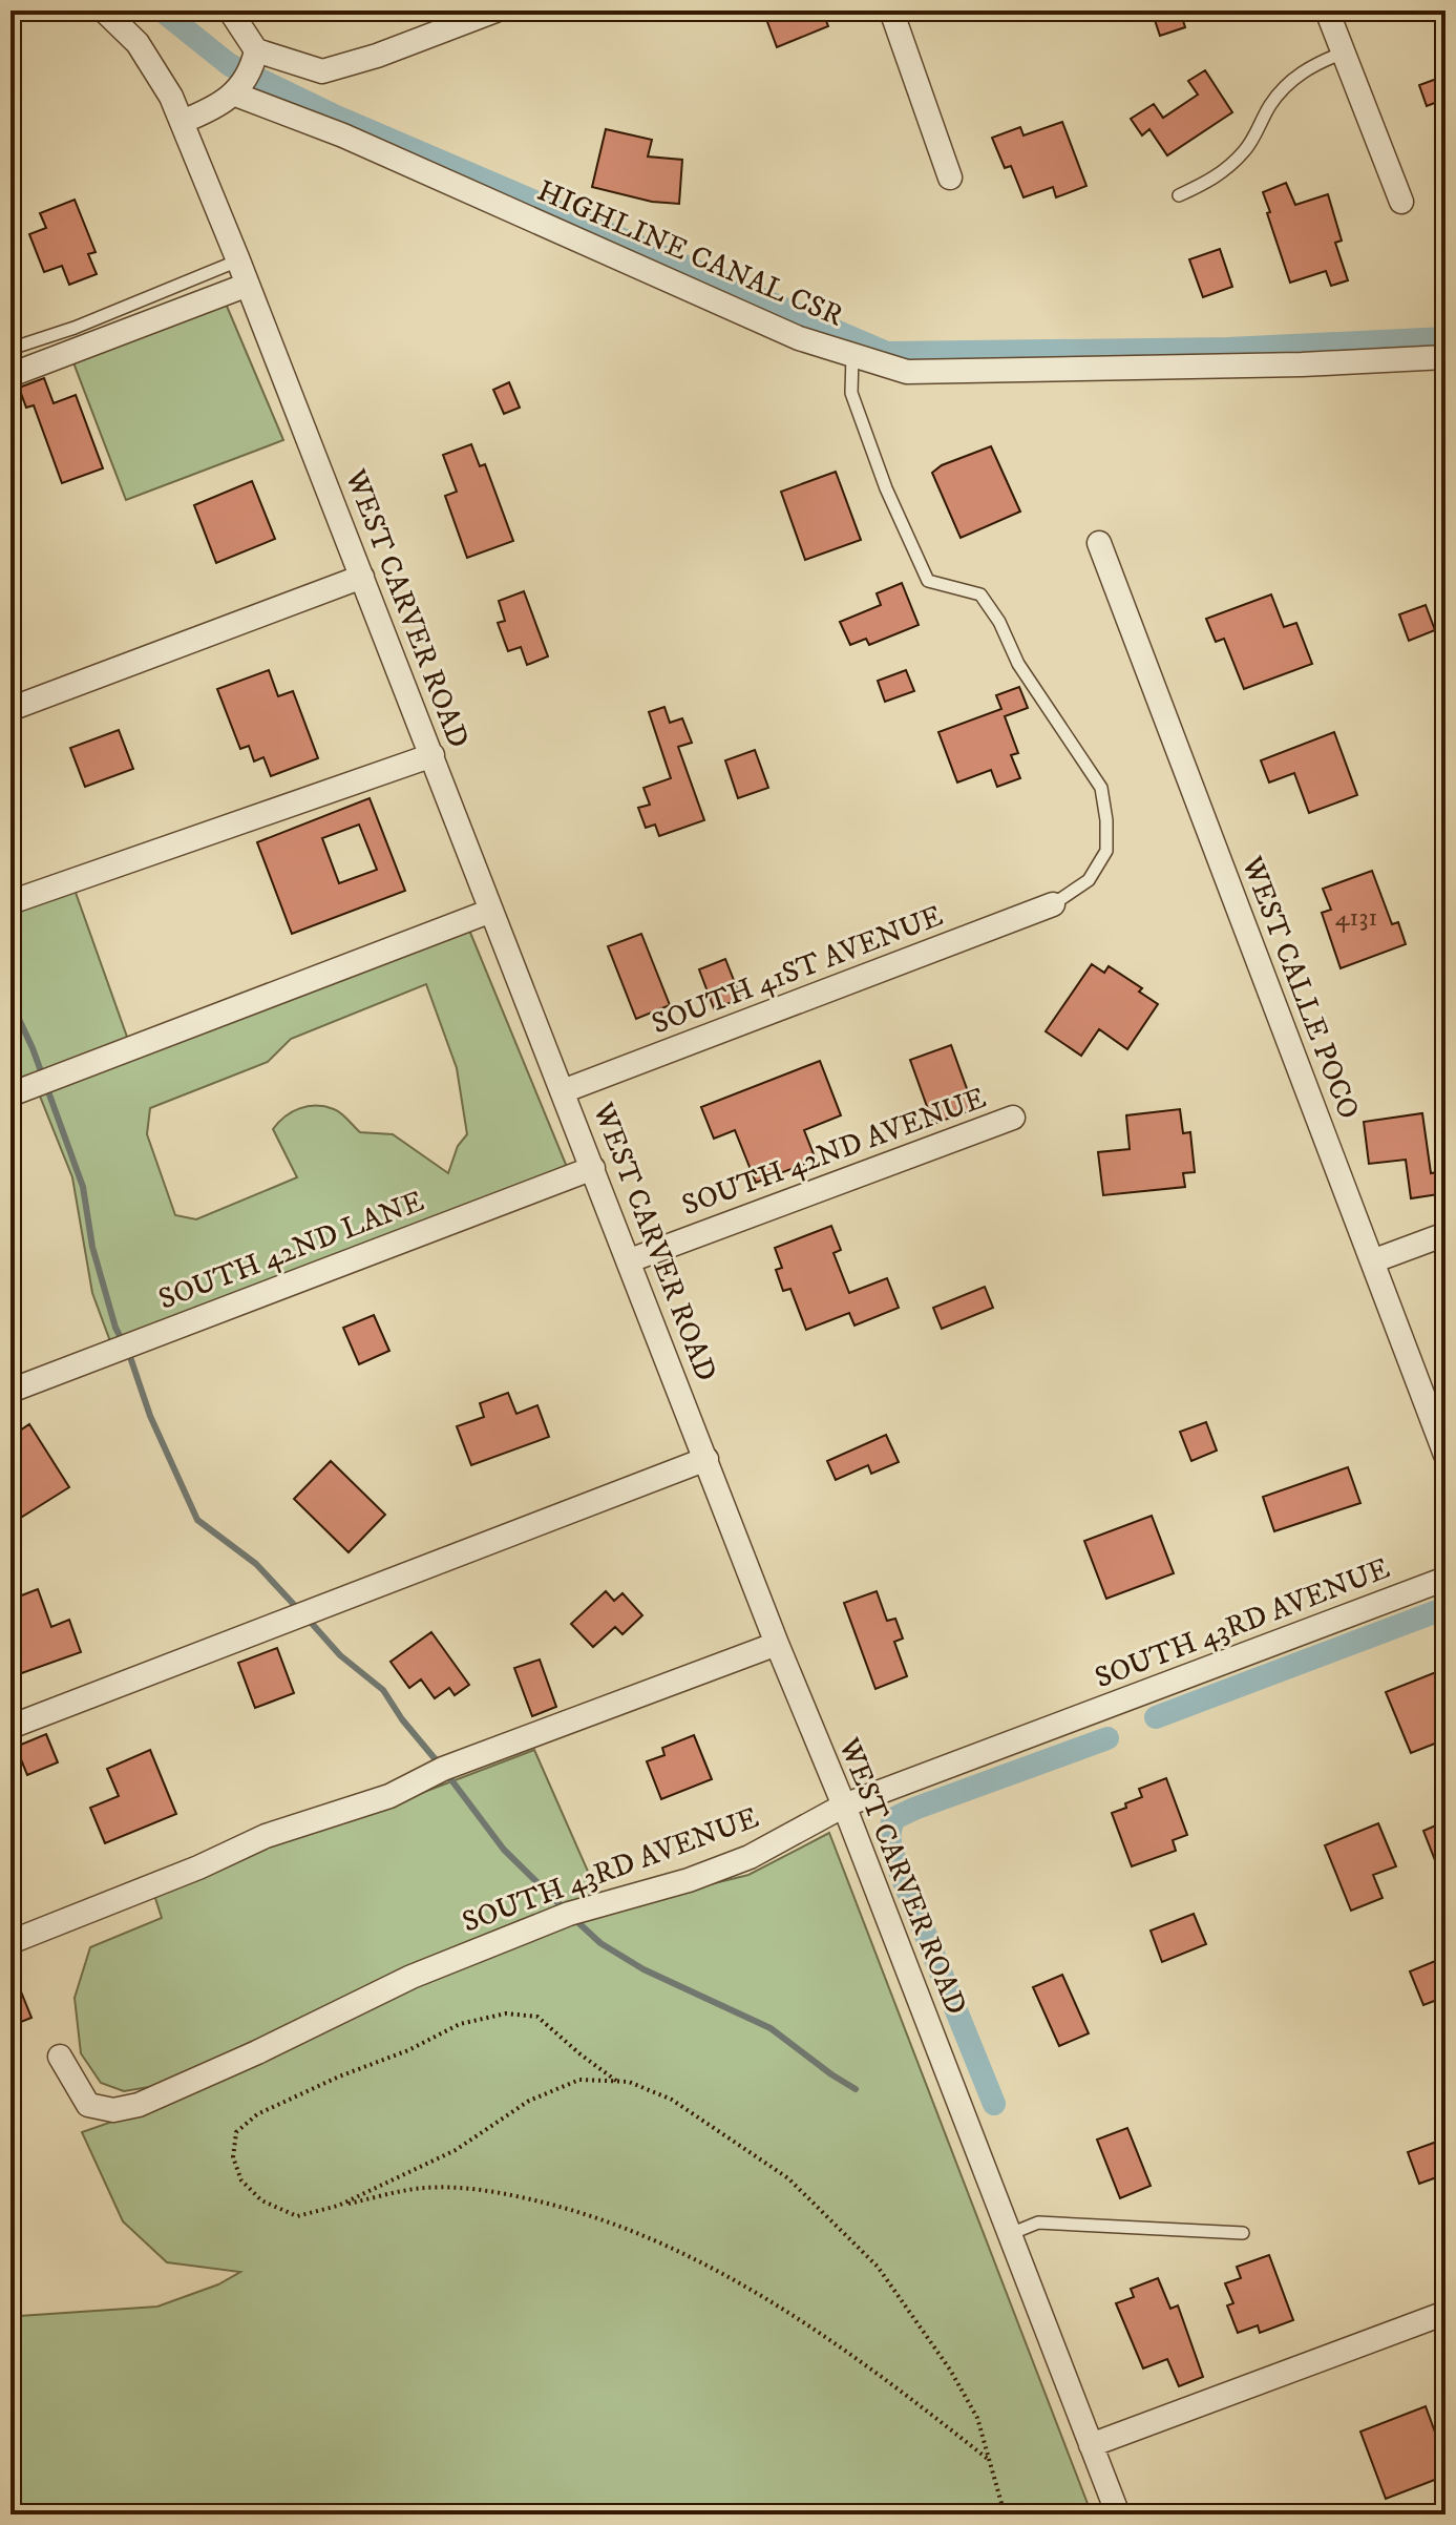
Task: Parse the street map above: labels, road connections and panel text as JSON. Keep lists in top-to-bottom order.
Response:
{
  "streets": {
    "street": [
      "HIGHLINE CANAL CSR",
      "WEST CARVER ROAD",
      "SOUTH 41ST AVENUE",
      "WEST CALLE POCO",
      "SOUTH 42ND AVENUE",
      "SOUTH 42ND LANE",
      "SOUTH 43RD AVENUE"
    ]
  },
  "crossings": [
    ["WEST CARVER ROAD", "SOUTH 41ST AVENUE"],
    ["WEST CARVER ROAD", "SOUTH 42ND AVENUE"],
    ["WEST CARVER ROAD", "SOUTH 42ND LANE"],
    ["WEST CARVER ROAD", "SOUTH 43RD AVENUE"]
  ],
  "house_numbers": ["4131"]
}
